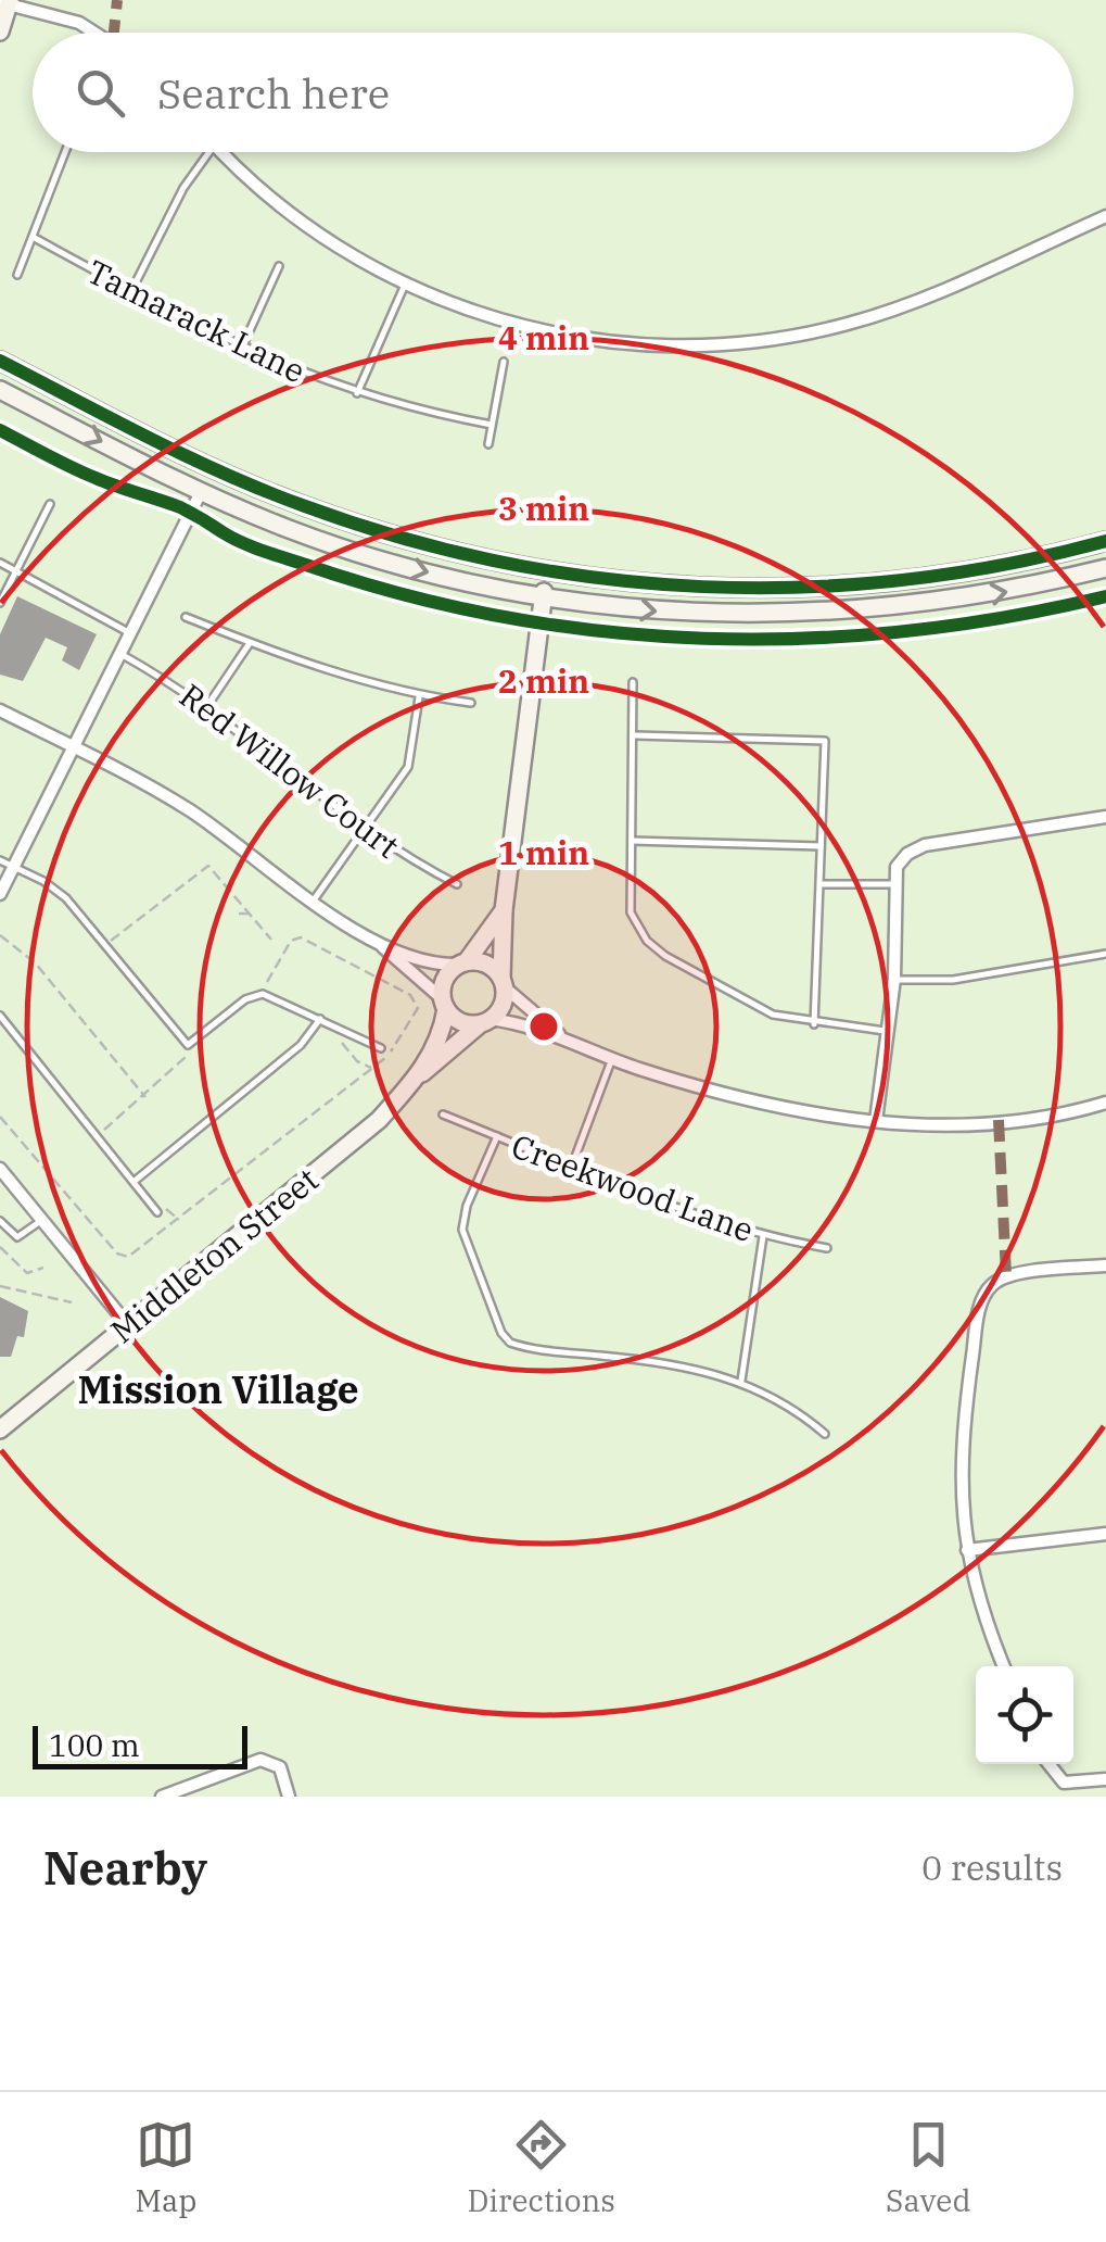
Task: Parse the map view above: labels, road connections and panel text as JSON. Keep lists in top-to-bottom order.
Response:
{
  "streets": {
    "street": ["Middleton Street"],
    "lane": ["Tamarack Lane", "Red Willow Court", "Creekwood Lane"]
  },
  "districts": ["Mission Village"],
  "scale_bar": "100 m",
  "page": {
    "search": "Search here",
    "scale": "100 m",
    "heading": ["Nearby", "0 results"],
    "nav": ["Map", "Directions", "Saved"]
  },
  "rings": [
    "4 min",
    "3 min",
    "2 min",
    "1 min"
  ]
}
